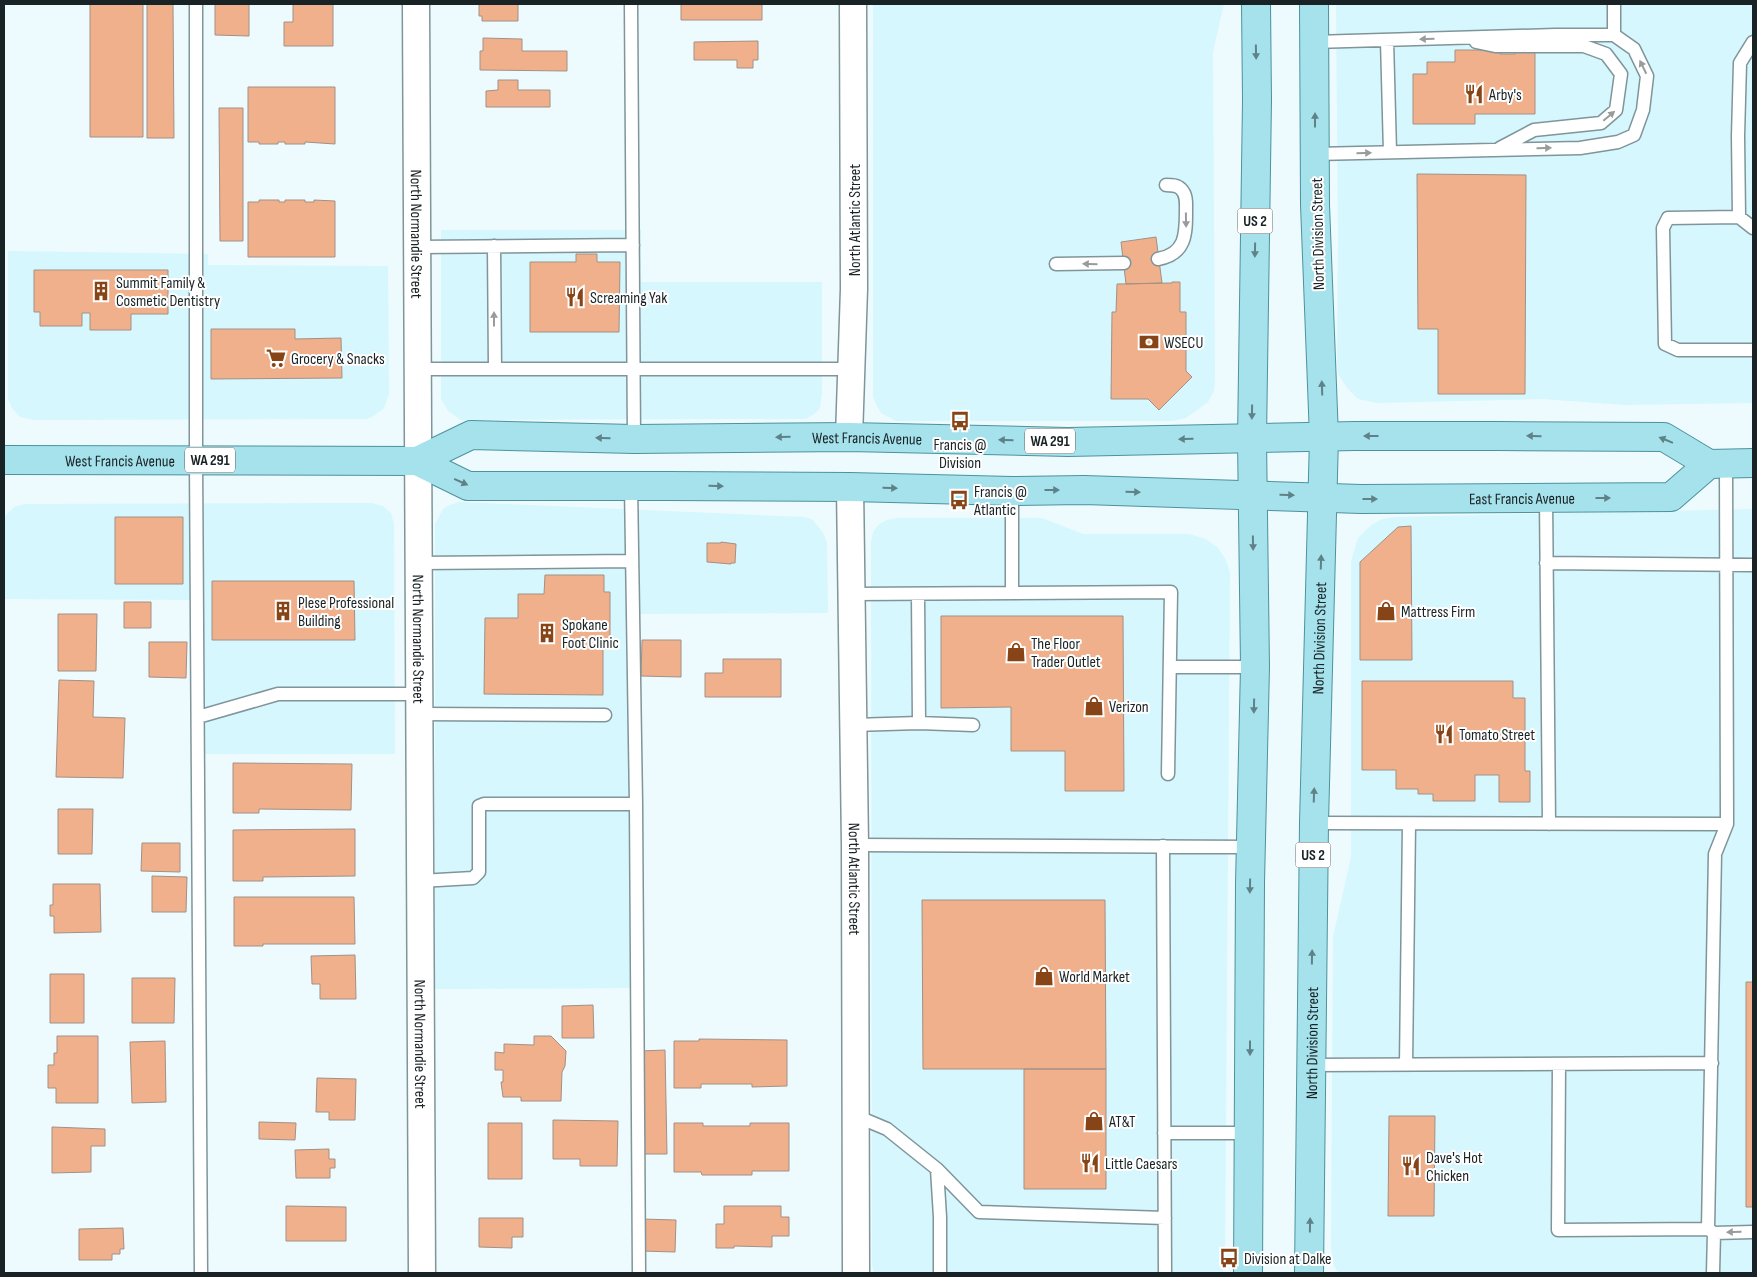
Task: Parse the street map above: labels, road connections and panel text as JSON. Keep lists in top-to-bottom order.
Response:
{
  "streets": {
    "main road": [
      "US 2",
      "North Division Street",
      "West Francis Avenue",
      "WA 291",
      "East Francis Avenue"
    ],
    "street": ["North Atlantic Street", "North Normandie Street"]
  },
  "crossings": [
    ["North Atlantic Street", "West Francis Avenue"],
    ["US 2", "West Francis Avenue"],
    ["North Normandie Street", "West Francis Avenue"],
    ["North Division Street", "West Francis Avenue"],
    ["North Division Street", "East Francis Avenue"],
    ["West Francis Avenue", "East Francis Avenue"]
  ],
  "places": {
    "restaurant": [
      "Arby's",
      "Screaming Yak",
      "Tomato Street",
      "Little Caesars",
      "Dave's Hot Chicken"
    ],
    "building": ["Summit Family & Cosmetic Dentistry", "Plese Professional Building", "Spokane Foot Clinic"],
    "bank": ["WSECU"],
    "supermarket": ["Grocery & Snacks"],
    "bus stop": ["Francis @ Division", "Francis @ Atlantic", "Division at Dalke"],
    "shop": [
      "Mattress Firm",
      "The Floor Trader Outlet",
      "Verizon",
      "World Market",
      "AT&T"
    ]
  }
}
